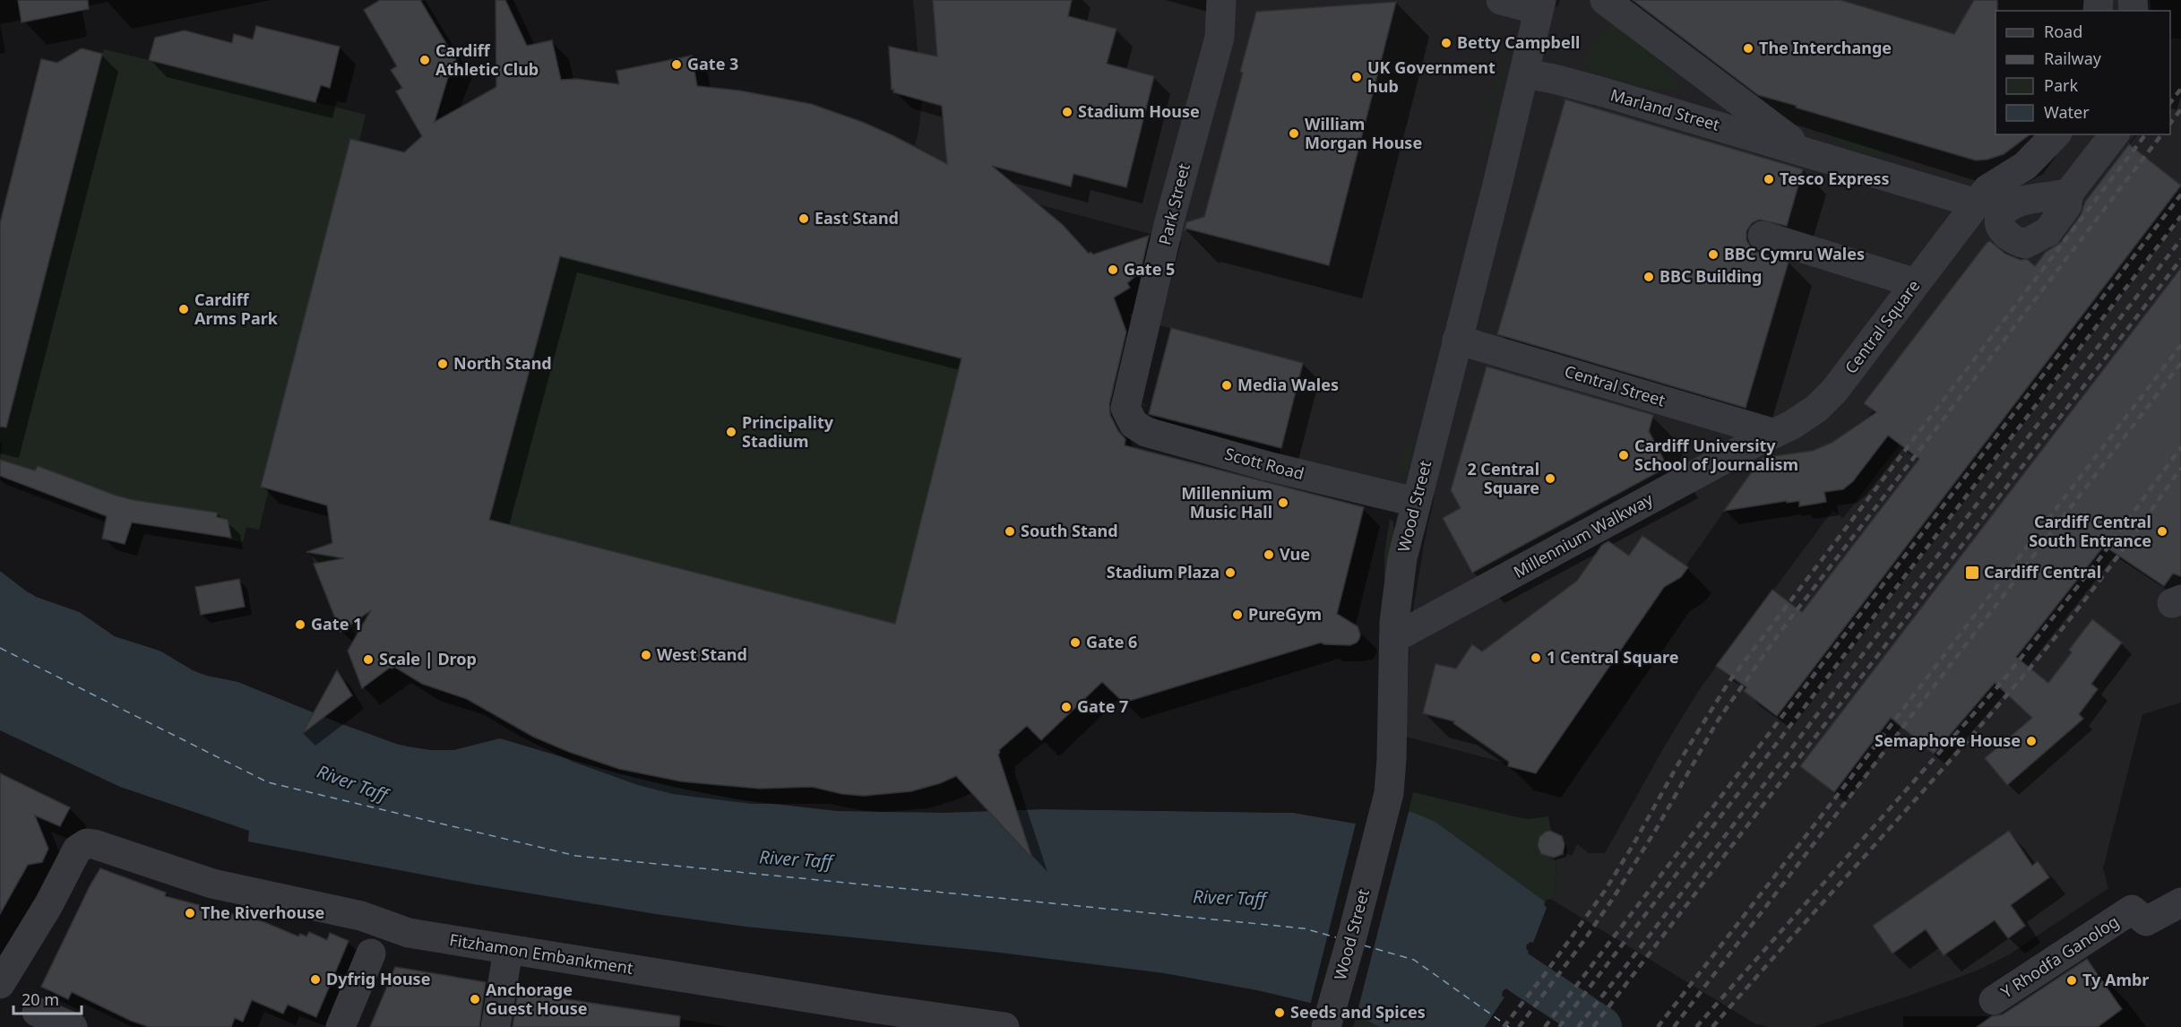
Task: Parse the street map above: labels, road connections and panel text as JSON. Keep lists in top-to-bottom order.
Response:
{
  "streets": {
    "street": [
      "Marland Street",
      "Park Street",
      "Central Square",
      "Central Street",
      "Scott Road",
      "Wood Street",
      "Millennium Walkway",
      "Fitzhamon Embankment",
      "Y Rhodfa Ganolog"
    ]
  },
  "crossings": [
    ["Marland Street", "Central Square"],
    ["Marland Street", "Wood Street"],
    ["Park Street", "Scott Road"],
    ["Central Square", "Central Street"],
    ["Central Square", "Millennium Walkway"],
    ["Central Street", "Wood Street"],
    ["Central Street", "Millennium Walkway"],
    ["Scott Road", "Wood Street"],
    ["Wood Street", "Millennium Walkway"]
  ],
  "water": ["River Taff"],
  "places": {
    "other": [
      "Betty Campbell",
      "The Interchange",
      "Cardiff Athletic Club",
      "Gate 3",
      "UK Government hub",
      "Stadium House",
      "William Morgan House",
      "Tesco Express",
      "East Stand",
      "BBC Cymru Wales",
      "Gate 5",
      "BBC Building",
      "Cardiff Arms Park",
      "North Stand",
      "Media Wales",
      "Principality Stadium",
      "Cardiff University School of Journalism",
      "2 Central Square",
      "Millennium Music Hall",
      "South Stand",
      "Cardiff Central South Entrance",
      "Vue",
      "Stadium Plaza",
      "PureGym",
      "Gate 1",
      "Gate 6",
      "West Stand",
      "1 Central Square",
      "Scale | Drop",
      "Gate 7",
      "Semaphore House",
      "The Riverhouse",
      "Dyfrig House",
      "Ty Ambr",
      "Anchorage Guest House",
      "Seeds and Spices"
    ],
    "transit": ["Cardiff Central"]
  },
  "legend": [
    "Road",
    "Railway",
    "Park",
    "Water"
  ],
  "scale_bar": "20 m"
}
